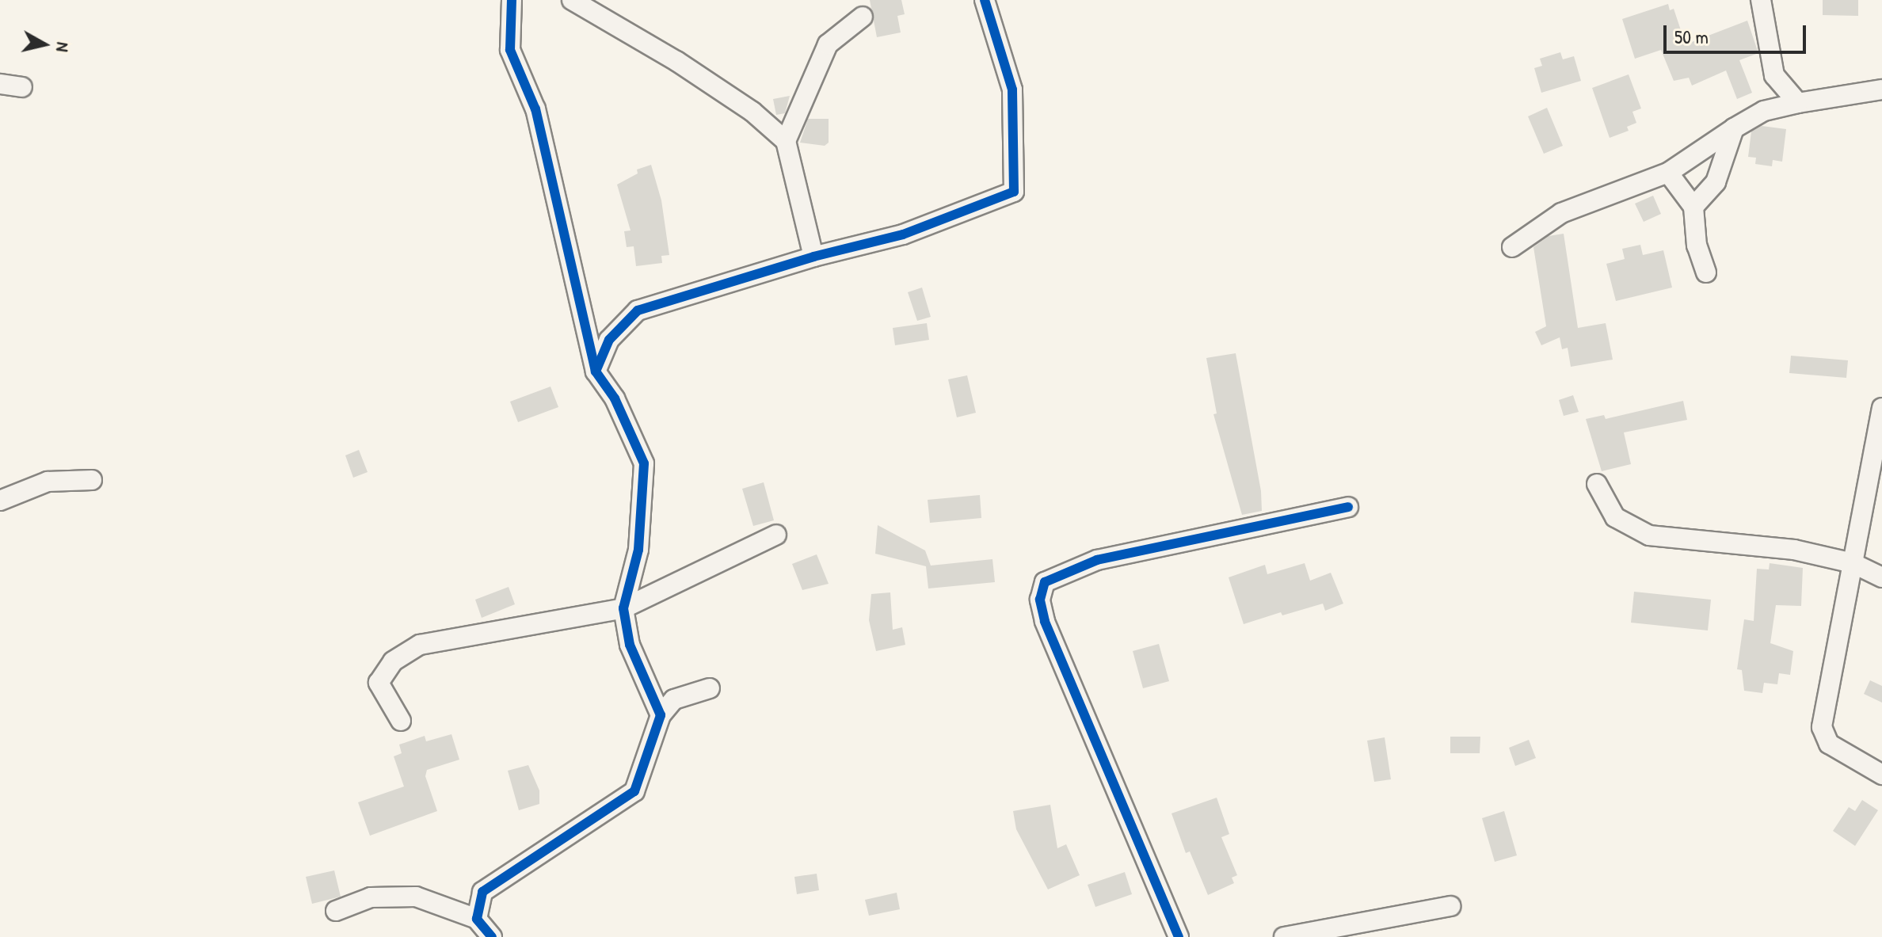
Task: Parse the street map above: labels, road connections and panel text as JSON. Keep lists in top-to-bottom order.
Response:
{
  "scale_bar": "50 m",
  "north": "right"
}
